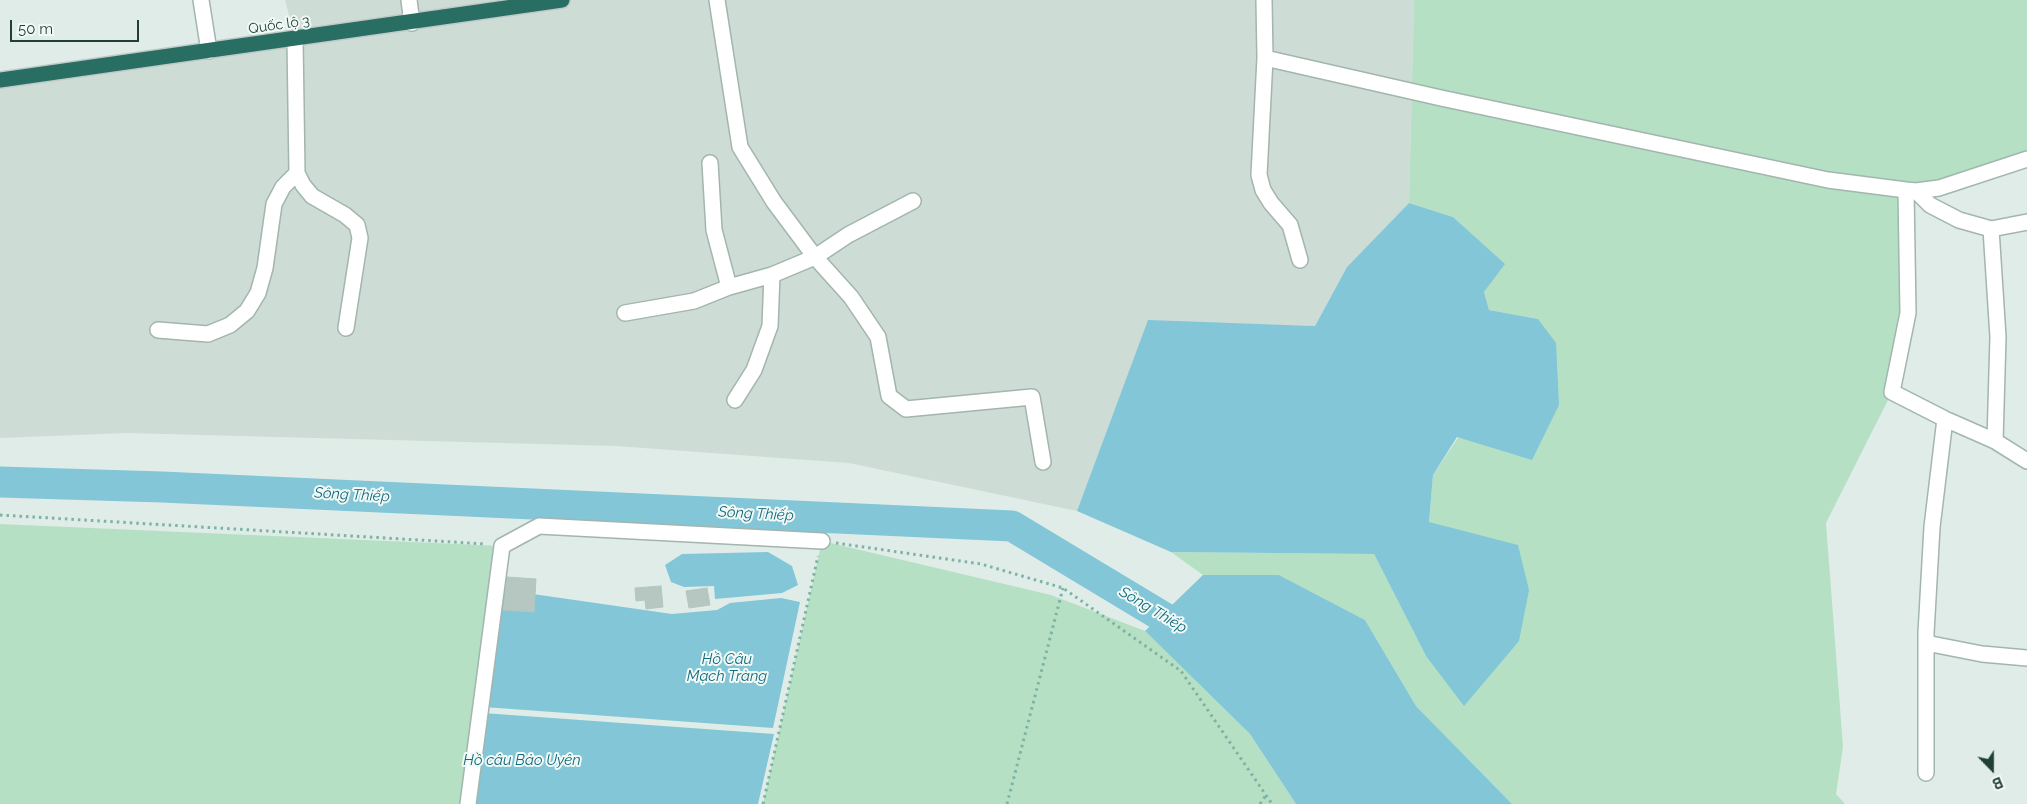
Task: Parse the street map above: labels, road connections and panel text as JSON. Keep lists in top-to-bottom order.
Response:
{
  "streets": {
    "highway": ["Quốc lộ 3"]
  },
  "water": ["Sông Thiếp", "Hồ Câu Mạch Tràng", "Hồ câu Bảo Uyên"],
  "scale_bar": "50 m",
  "north": "bottom"
}
